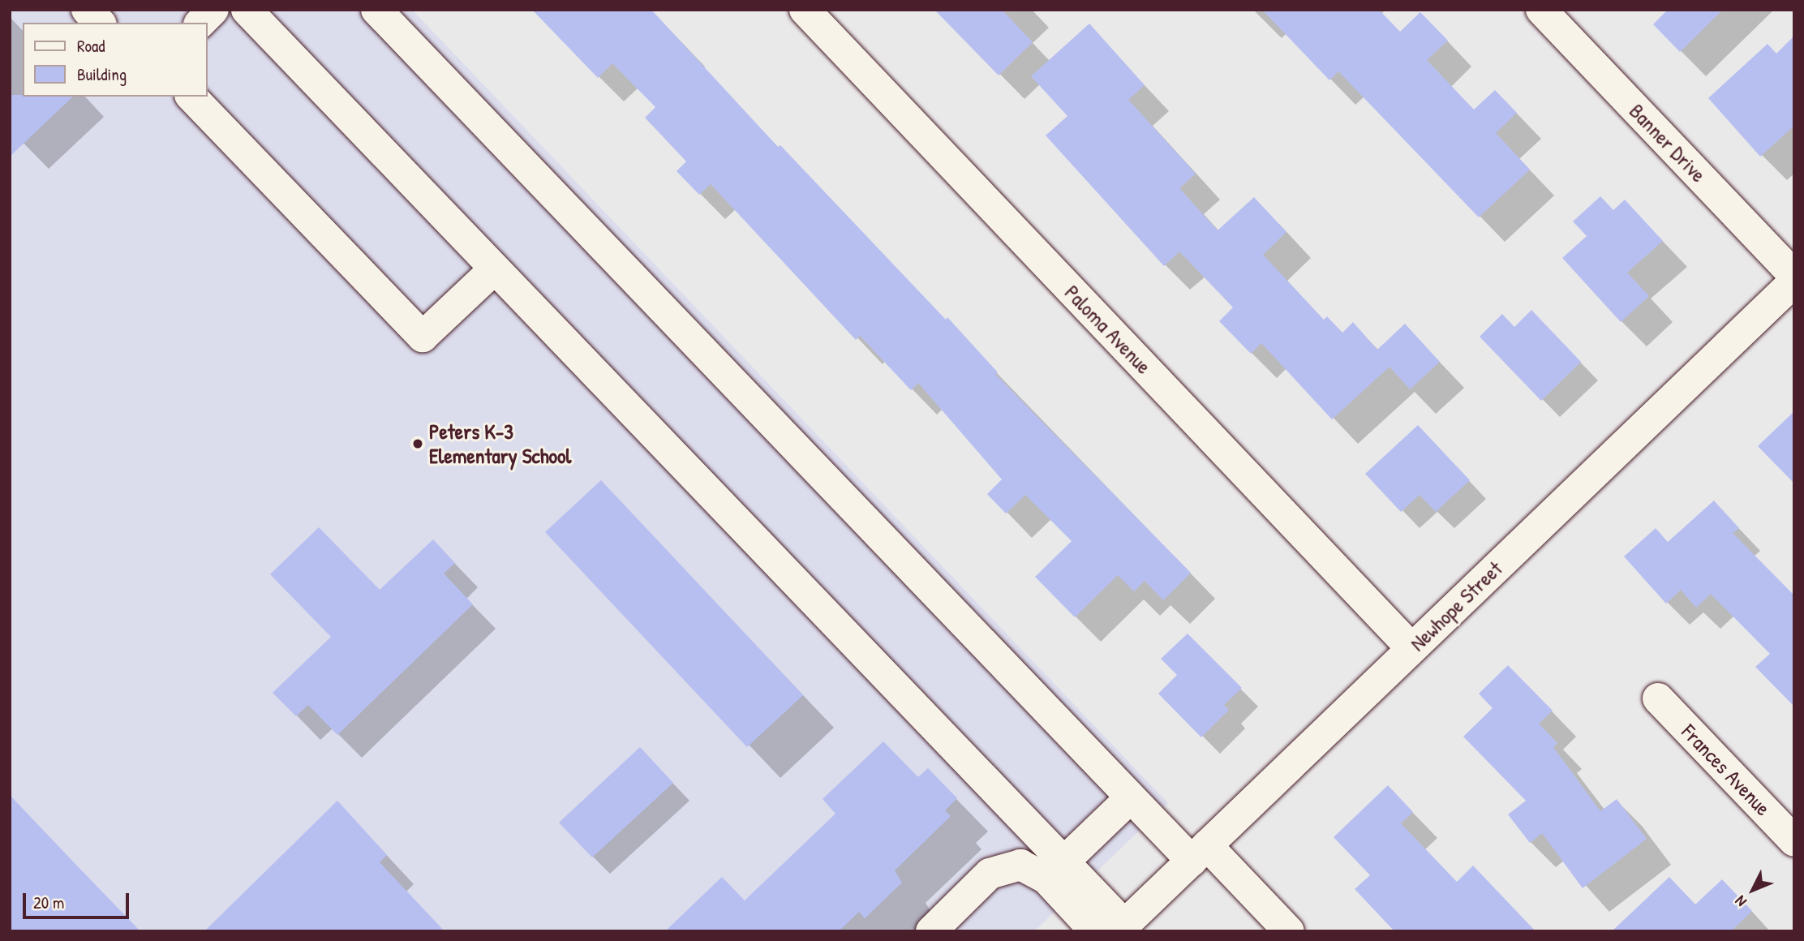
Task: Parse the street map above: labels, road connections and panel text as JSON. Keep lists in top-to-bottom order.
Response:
{
  "streets": {
    "street": [
      "Banner Drive",
      "Paloma Avenue",
      "Newhope Street",
      "Frances Avenue"
    ]
  },
  "crossings": [
    ["Paloma Avenue", "Newhope Street"]
  ],
  "places": ["Peters K-3 Elementary School"],
  "legend": ["Road", "Building"],
  "scale_bar": "20 m",
  "north": "bottom left"
}
